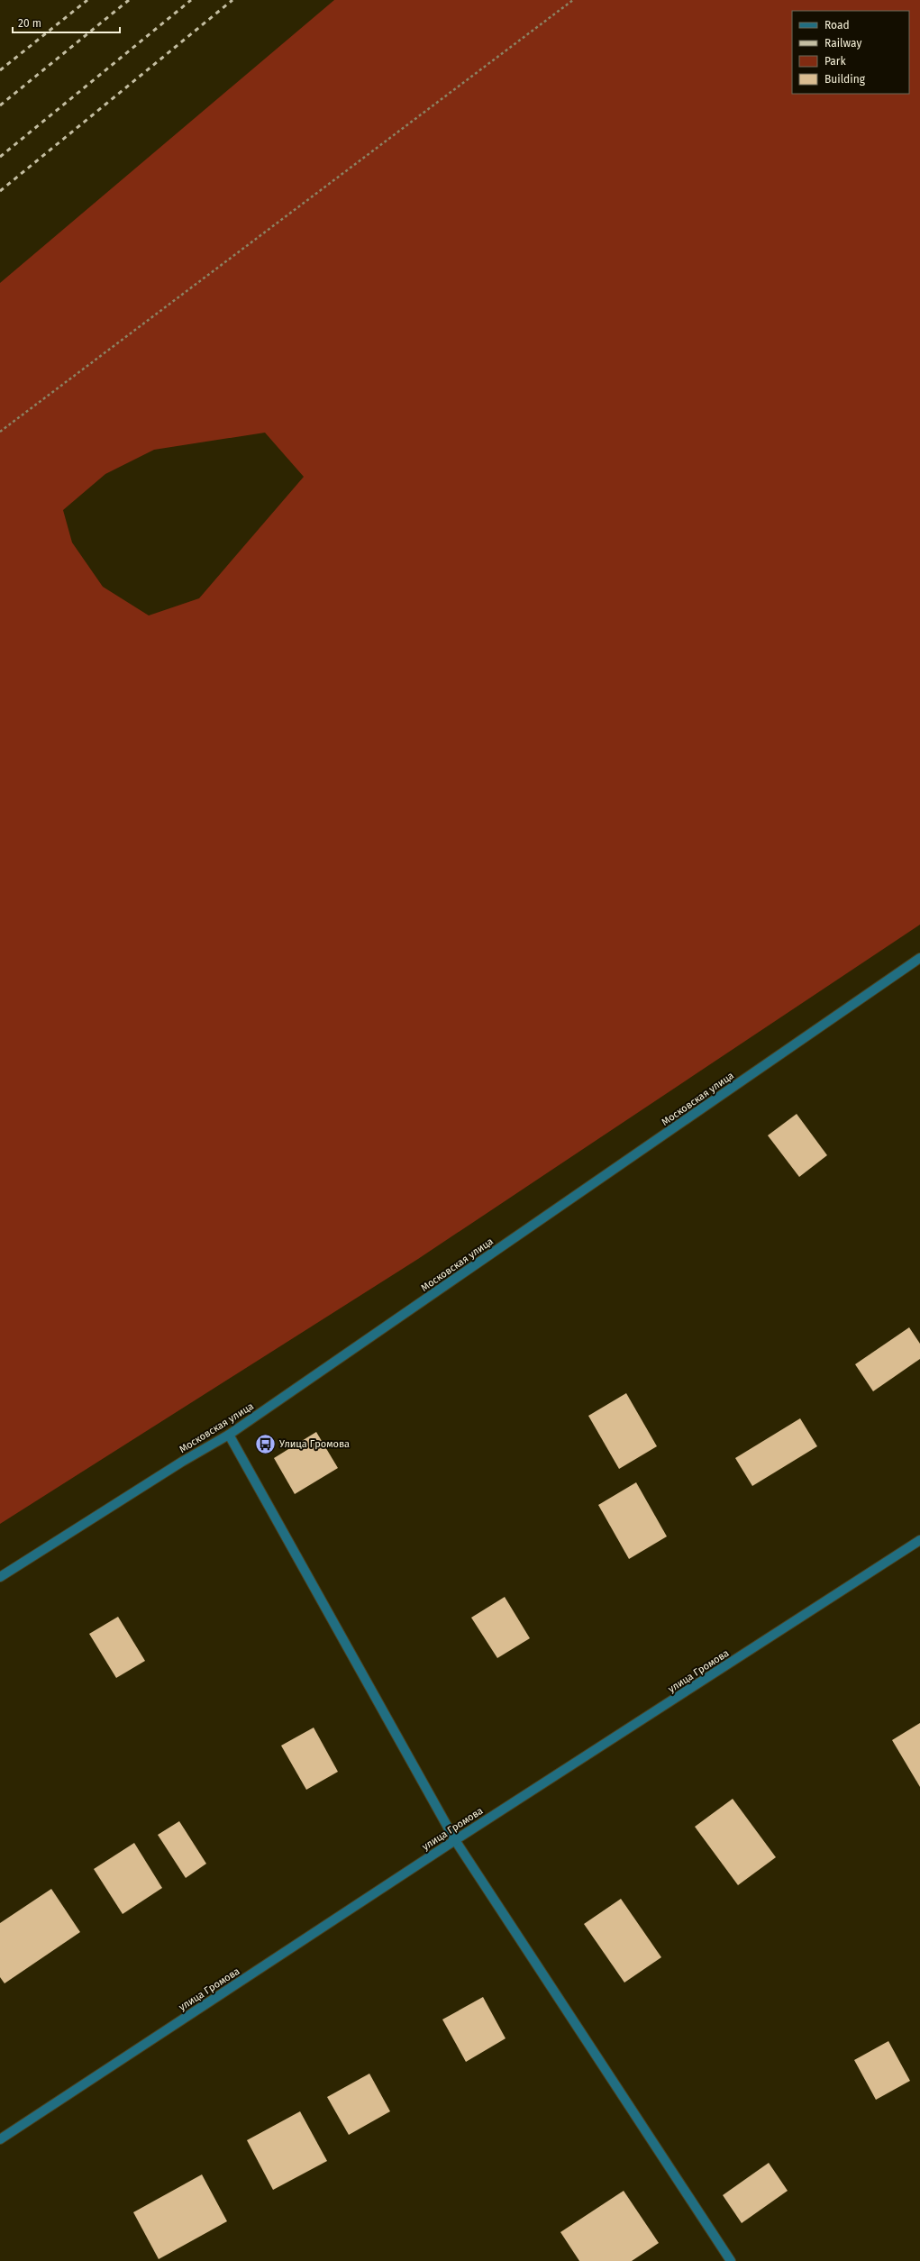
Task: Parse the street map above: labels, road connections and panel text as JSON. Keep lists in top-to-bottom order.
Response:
{
  "streets": {
    "street": ["Московская улица", "улица Громова"]
  },
  "places": {
    "bus stop": ["Улица Громова"]
  },
  "legend": [
    "Road",
    "Railway",
    "Park",
    "Building"
  ],
  "scale_bar": "20 m"
}
